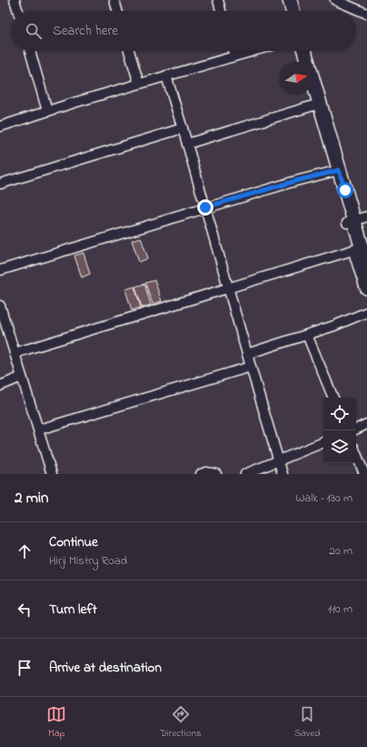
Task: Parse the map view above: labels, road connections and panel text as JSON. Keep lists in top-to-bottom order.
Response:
{
  "north": "right",
  "page": {
    "search": "Search here",
    "heading": ["2 min", "Walk · 130 m"],
    "list": [
      ["Continue", "Hirji Mistry Road", "20 m"],
      ["Turn left", "110 m"],
      "Arrive at destination"
    ],
    "nav": ["Map", "Directions", "Saved"]
  }
}
